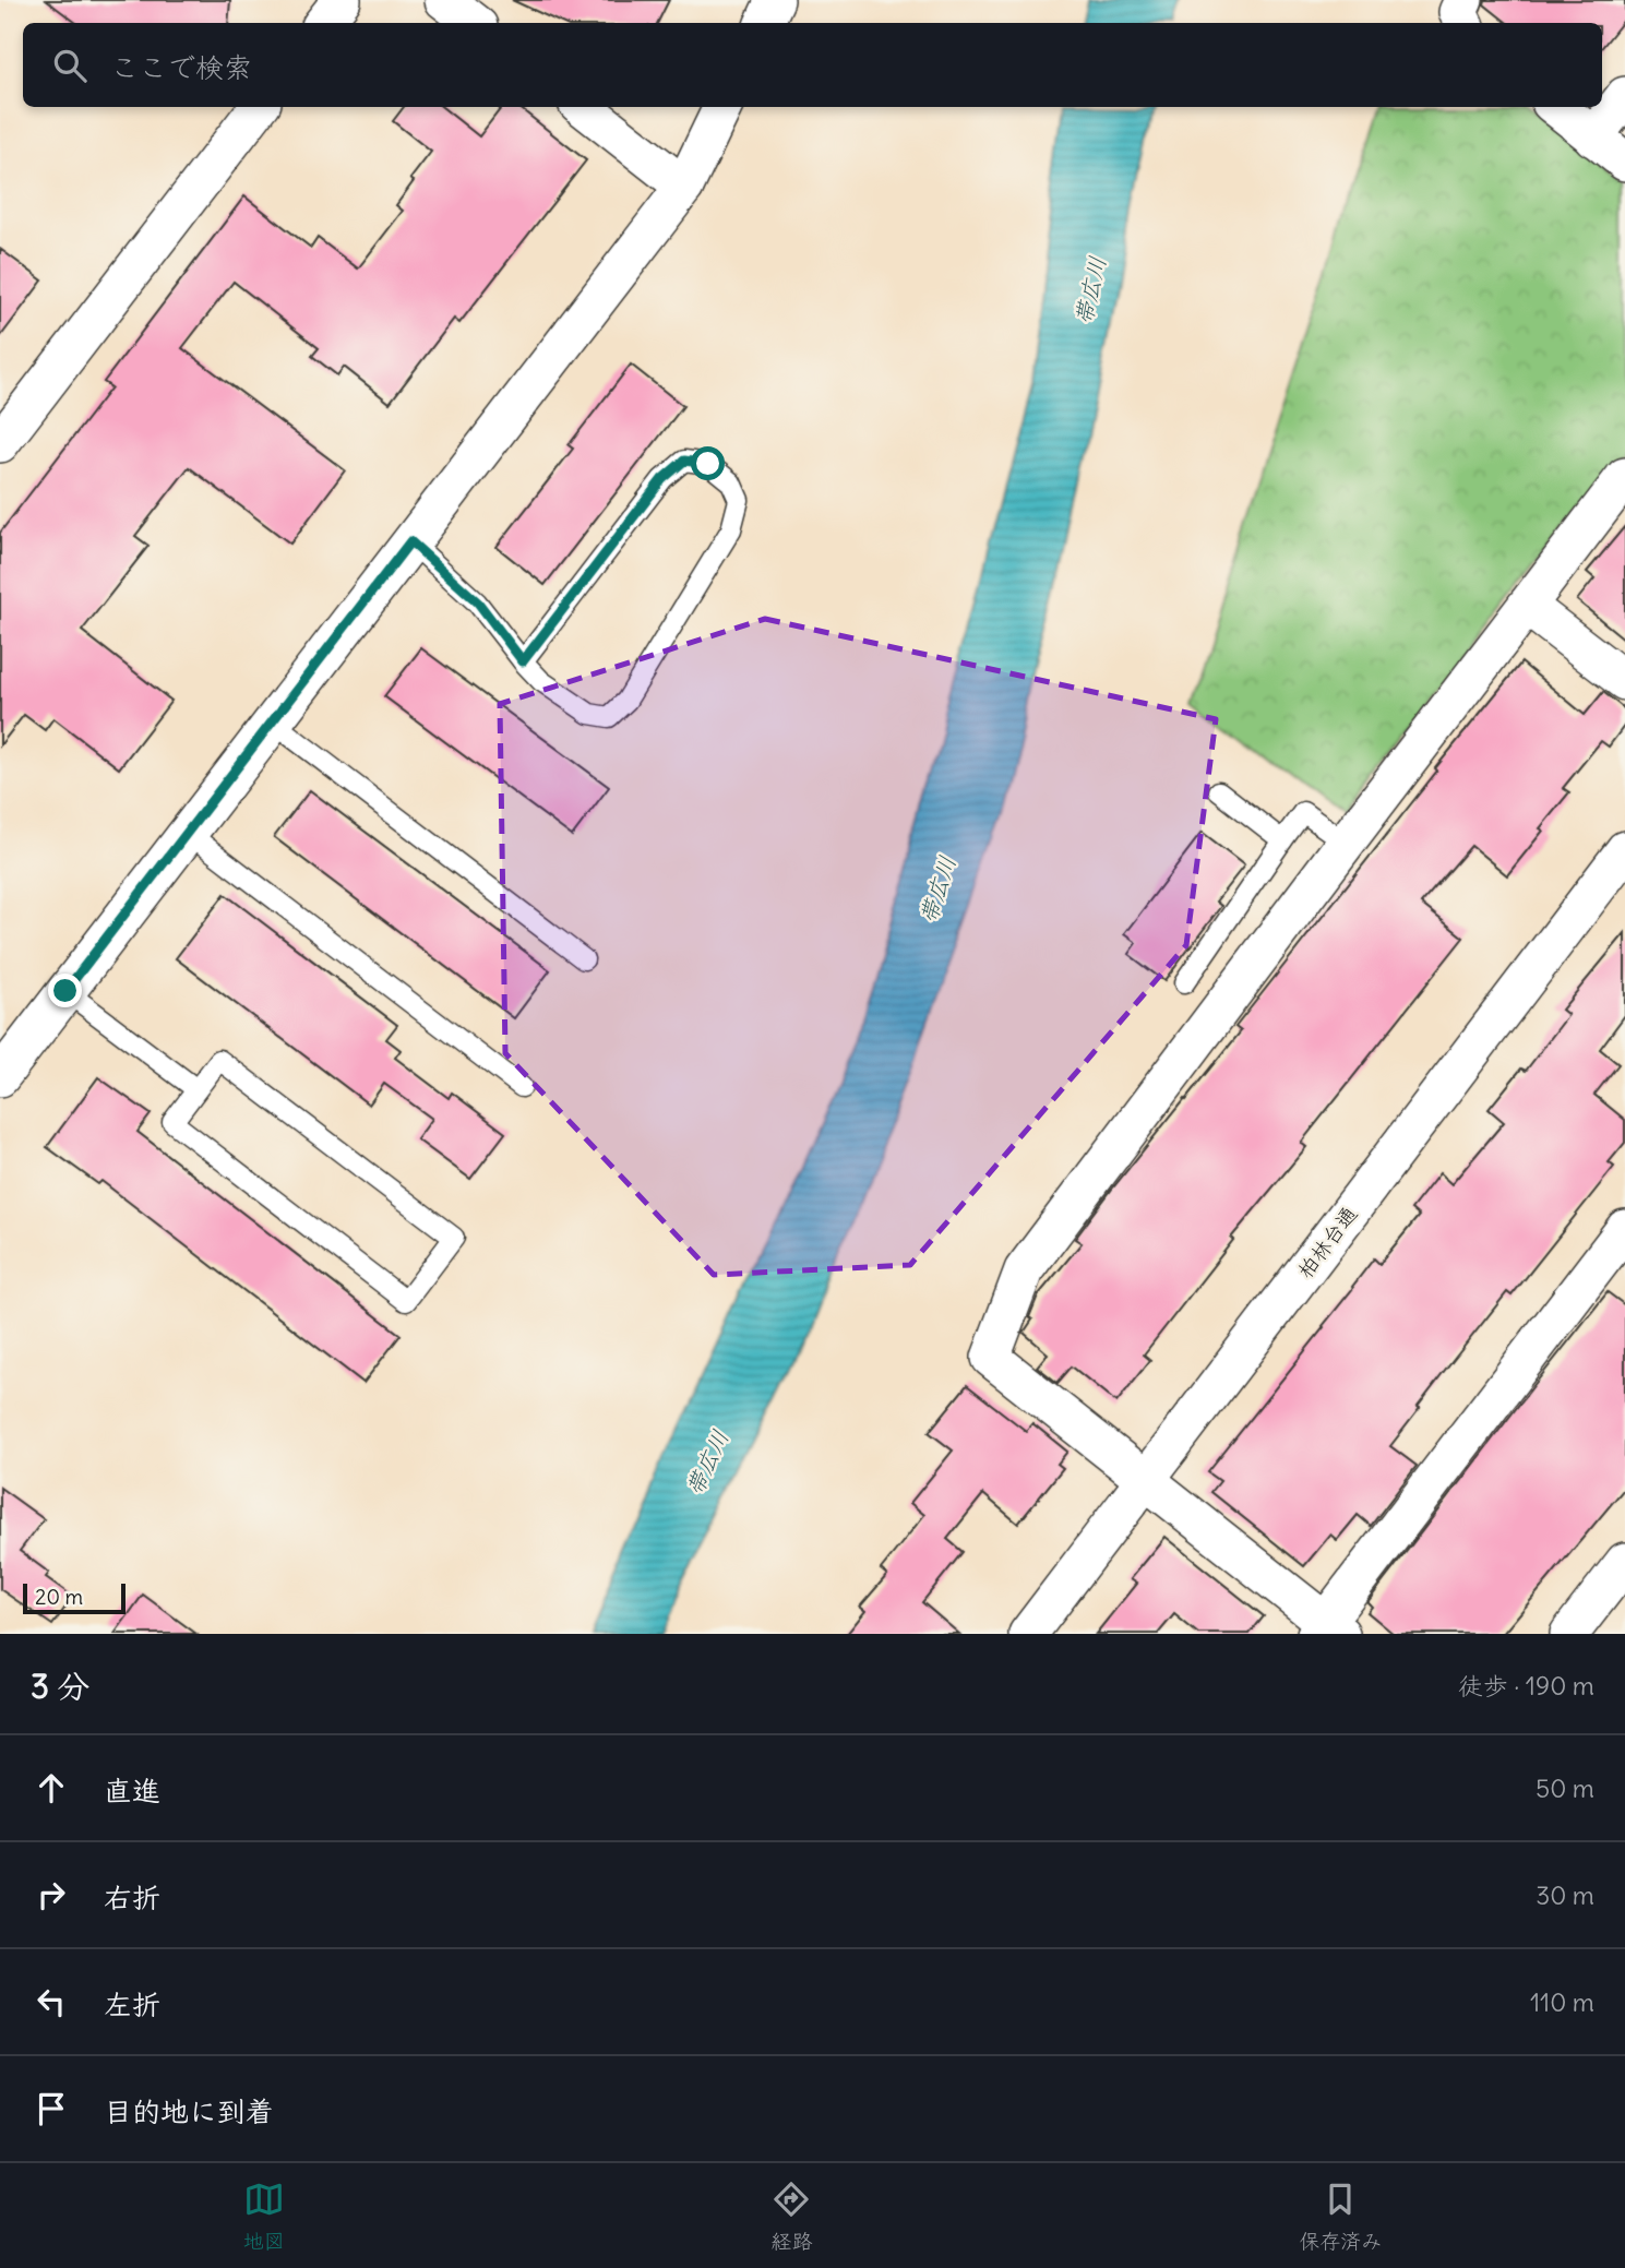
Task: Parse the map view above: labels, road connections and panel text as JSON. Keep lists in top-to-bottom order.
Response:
{
  "streets": {
    "street": ["柏林台通"]
  },
  "water": ["帯広川"],
  "scale_bar": "20 m",
  "page": {
    "search": "ここで検索",
    "scale": "20 m",
    "heading": ["3 分", "徒歩 · 190 m"],
    "list": [
      ["直進", "50 m"],
      ["右折", "30 m"],
      ["左折", "110 m"],
      "目的地に到着"
    ],
    "nav": ["地図", "経路", "保存済み"]
  }
}
